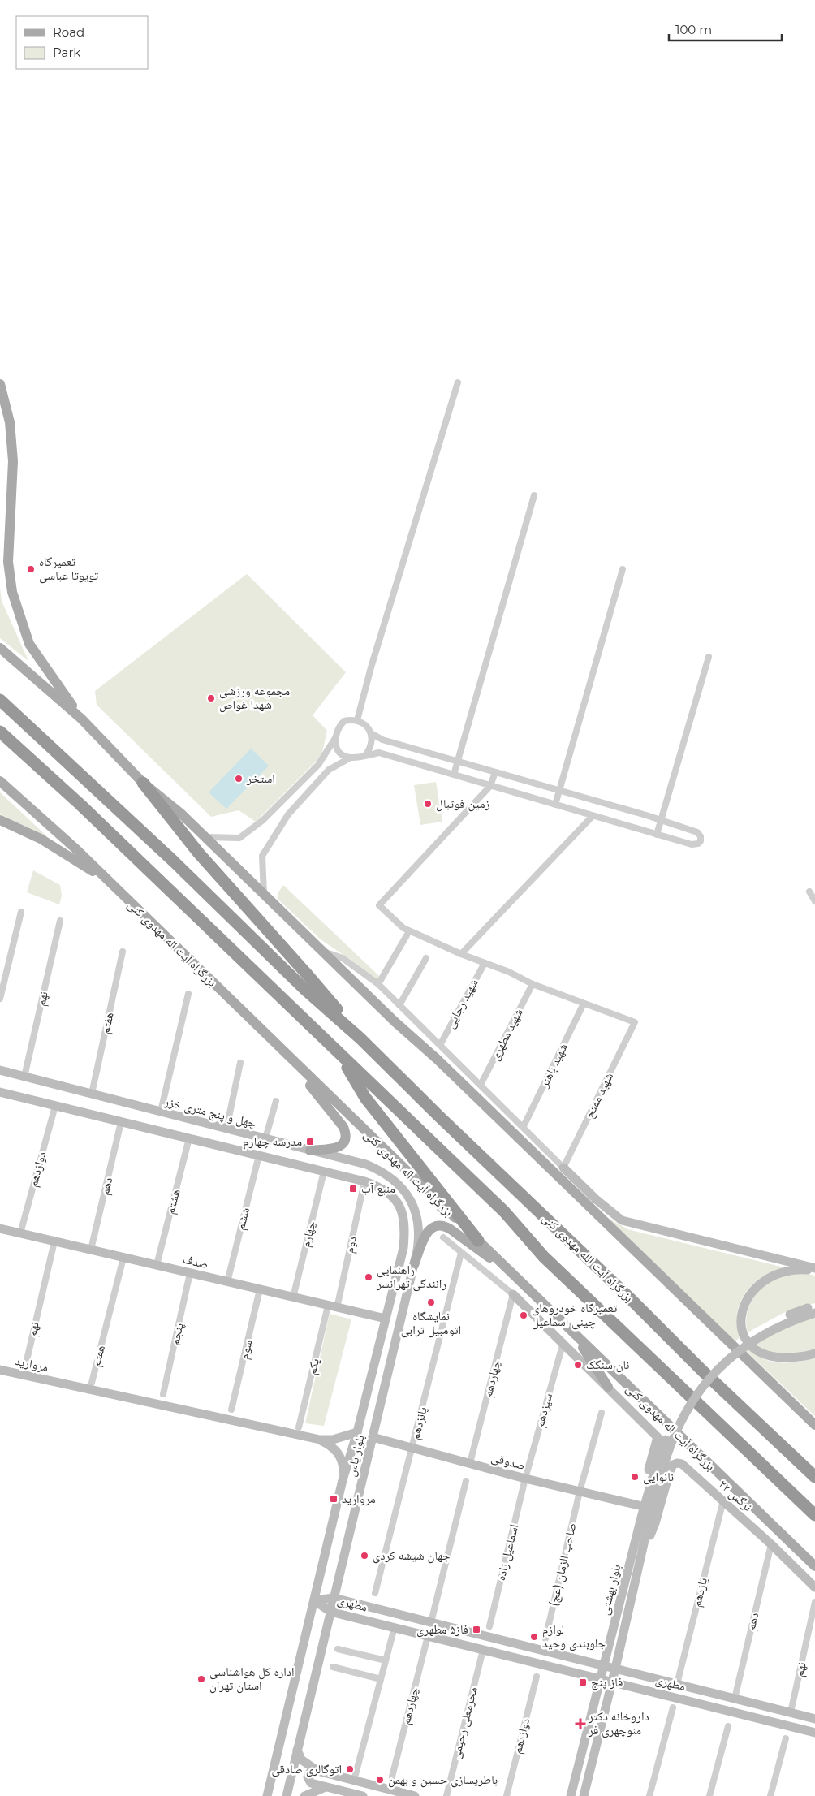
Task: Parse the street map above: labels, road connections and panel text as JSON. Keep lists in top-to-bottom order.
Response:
{
  "streets": {
    "highway": ["بزرگراه آیت الله مهدوی کنی"],
    "main road": [
      "بزرگراه آیت اله مهدوی کنی",
      "چهل و پنج متری خزر",
      "صدف",
      "مروارید",
      "بلوار یاس",
      "صدوقی",
      "نرگس ۲۲",
      "بلوار بهشتی",
      "مطهری"
    ],
    "street": [
      "نهم",
      "شهید رجایی",
      "هفتم",
      "شهید مطهری",
      "شهید باهنر",
      "شهید مفتح",
      "دوازدهم",
      "دهم",
      "هشتم",
      "ششم",
      "چهارم",
      "دوم",
      "پنجم",
      "سوم",
      "یکم",
      "چهاردهم",
      "سیزدهم",
      "پانزدهم",
      "اسماعیل زاده",
      "صاحب الزمان (عج)",
      "یازدهم",
      "محرمعلی رحیمی"
    ]
  },
  "crossings": [
    ["نهم", "چهل و پنج متری خزر"],
    ["نهم", "صدف"],
    ["نهم", "مطهری"],
    ["هفتم", "چهل و پنج متری خزر"],
    ["هفتم", "صدف"],
    ["شهید باهنر", "شهید مفتح"],
    ["چهل و پنج متری خزر", "بلوار یاس"],
    ["دوازدهم", "صدف"],
    ["دهم", "صدف"],
    ["دهم", "نرگس ۲۲"],
    ["دهم", "مطهری"],
    ["هشتم", "صدف"],
    ["ششم", "صدف"],
    ["چهارم", "صدف"],
    ["دوم", "صدف"],
    ["دوم", "یکم"],
    ["دوم", "بلوار یاس"],
    ["صدف", "پنجم"],
    ["صدف", "سوم"],
    ["صدف", "یکم"],
    ["صدف", "بلوار یاس"],
    ["چهاردهم", "صدوقی"],
    ["چهاردهم", "مطهری"],
    ["سیزدهم", "صدوقی"],
    ["سیزدهم", "اسماعیل زاده"],
    ["پانزدهم", "صدوقی"],
    ["بلوار یاس", "صدوقی"],
    ["بلوار یاس", "مطهری"],
    ["صدوقی", "اسماعیل زاده"],
    ["صدوقی", "صاحب الزمان (عج)"],
    ["نرگس ۲۲", "بلوار بهشتی"],
    ["نرگس ۲۲", "یازدهم"],
    ["بلوار بهشتی", "مطهری"],
    ["یازدهم", "مطهری"],
    ["مطهری", "محرمعلی رحیمی"]
  ],
  "places": {
    "other": [
      "تعمیرگاه تویوتا عباسی",
      "مجموعه ورزشی شهدا غواص",
      "استخر",
      "زمین فوتبال",
      "راهنمایی رانندگی تهرانسر",
      "نمایشگاه اتومبیل ترابی",
      "تعمیرگاه خودروهای چینی اسماعیل",
      "نان سنگک",
      "نانوایی",
      "جهان شیشه کردی",
      "لوازم جلوبندی وحید",
      "اداره کل هواشناسی استان تهران",
      "اتوگالری صادقی",
      "باطریسازی حسین و بهمن"
    ],
    "transit": [
      "مدرسه چهارم",
      "منبع آب",
      "مروارید",
      "فاز۵ مطهری",
      "فاز پنج"
    ],
    "health": ["داروخانه دکتر منوچهری فر"]
  },
  "legend": ["Road", "Park"],
  "scale_bar": "100 m"
}
